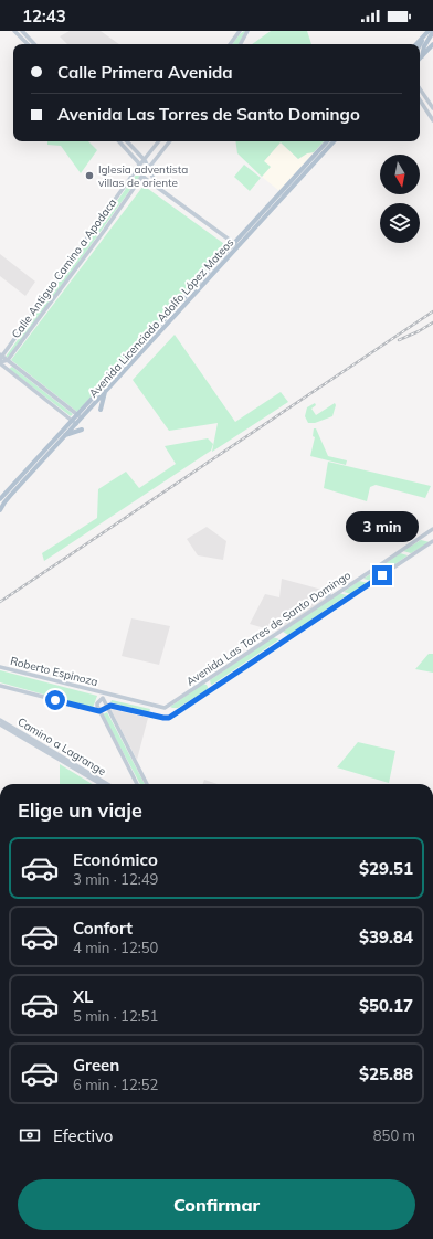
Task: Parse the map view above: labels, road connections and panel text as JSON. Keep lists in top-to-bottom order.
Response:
{
  "streets": {
    "main road": ["Avenida Licenciado Adolfo López Mateos"],
    "street": [
      "Calle Antiguo Camino a Apodaca",
      "Avenida Las Torres de Santo Domingo",
      "Roberto Espinoza",
      "Camino a Lagrange"
    ]
  },
  "crossings": [
    ["Avenida Las Torres de Santo Domingo", "Roberto Espinoza"]
  ],
  "places": ["Iglesia adventista villas de oriente"],
  "north": "bottom",
  "page": {
    "status": "12:43",
    "banner": ["Calle Primera Avenida", "Avenida Las Torres de Santo Domingo"],
    "bubble": "3 min",
    "heading": "Elige un viaje",
    "list": [
      {
        "name": "Económico",
        "note": "3 min · 12:49",
        "value": "$29.51"
      },
      {
        "name": "Confort",
        "note": "4 min · 12:50",
        "value": "$39.84"
      },
      {
        "name": "XL",
        "note": "5 min · 12:51",
        "value": "$50.17"
      },
      {
        "name": "Green",
        "note": "6 min · 12:52",
        "value": "$25.88"
      }
    ],
    "pay": ["Efectivo", "850 m"],
    "buttons": "Confirmar"
  }
}
